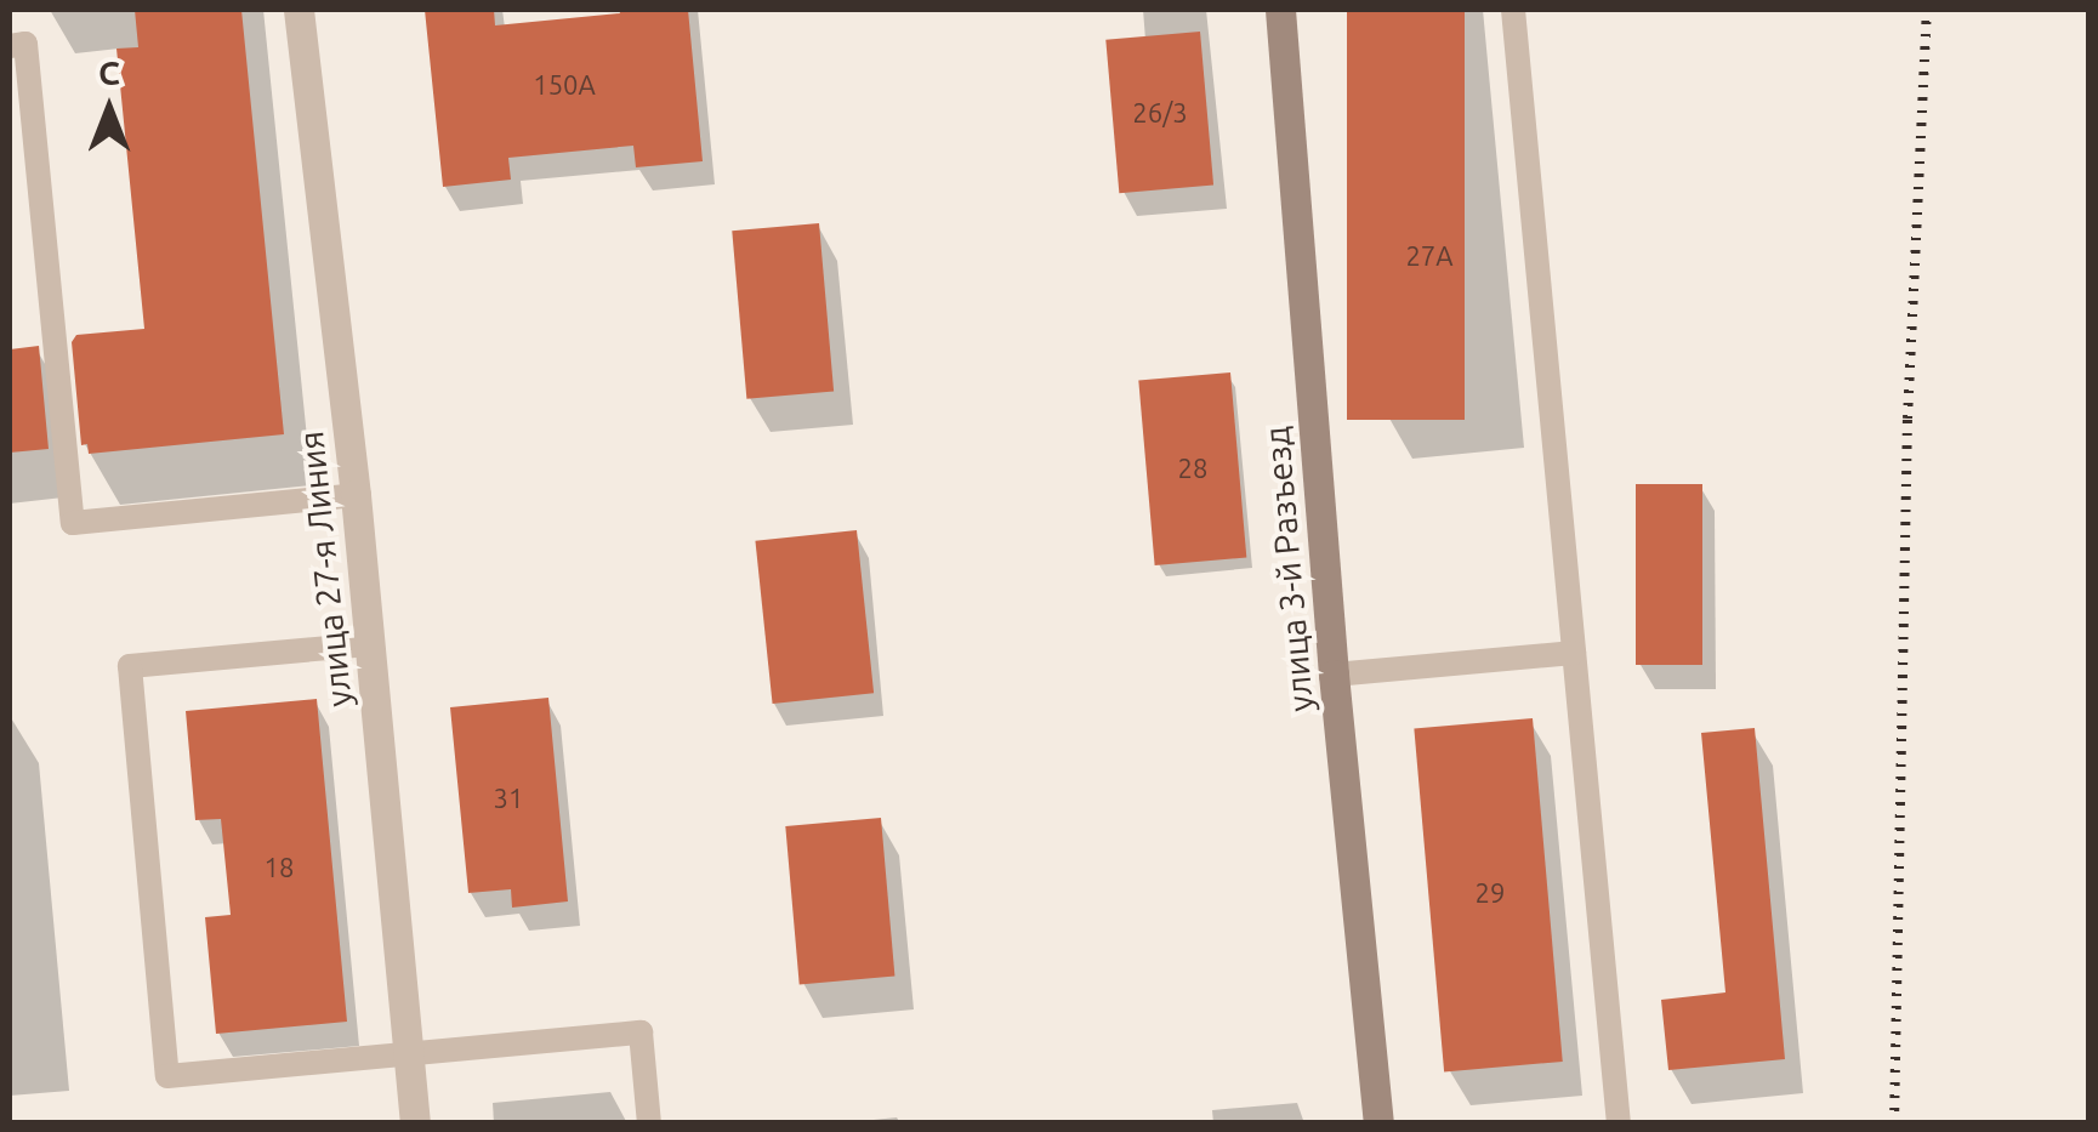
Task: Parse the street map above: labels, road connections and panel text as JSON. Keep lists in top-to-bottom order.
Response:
{
  "streets": {
    "main road": ["улица 3-й Разъезд"],
    "street": ["улица 27-я Линия"]
  },
  "house_numbers": [
    "150А",
    "26/3",
    "27А",
    "28",
    "31",
    "18",
    "29"
  ],
  "north": "top"
}
